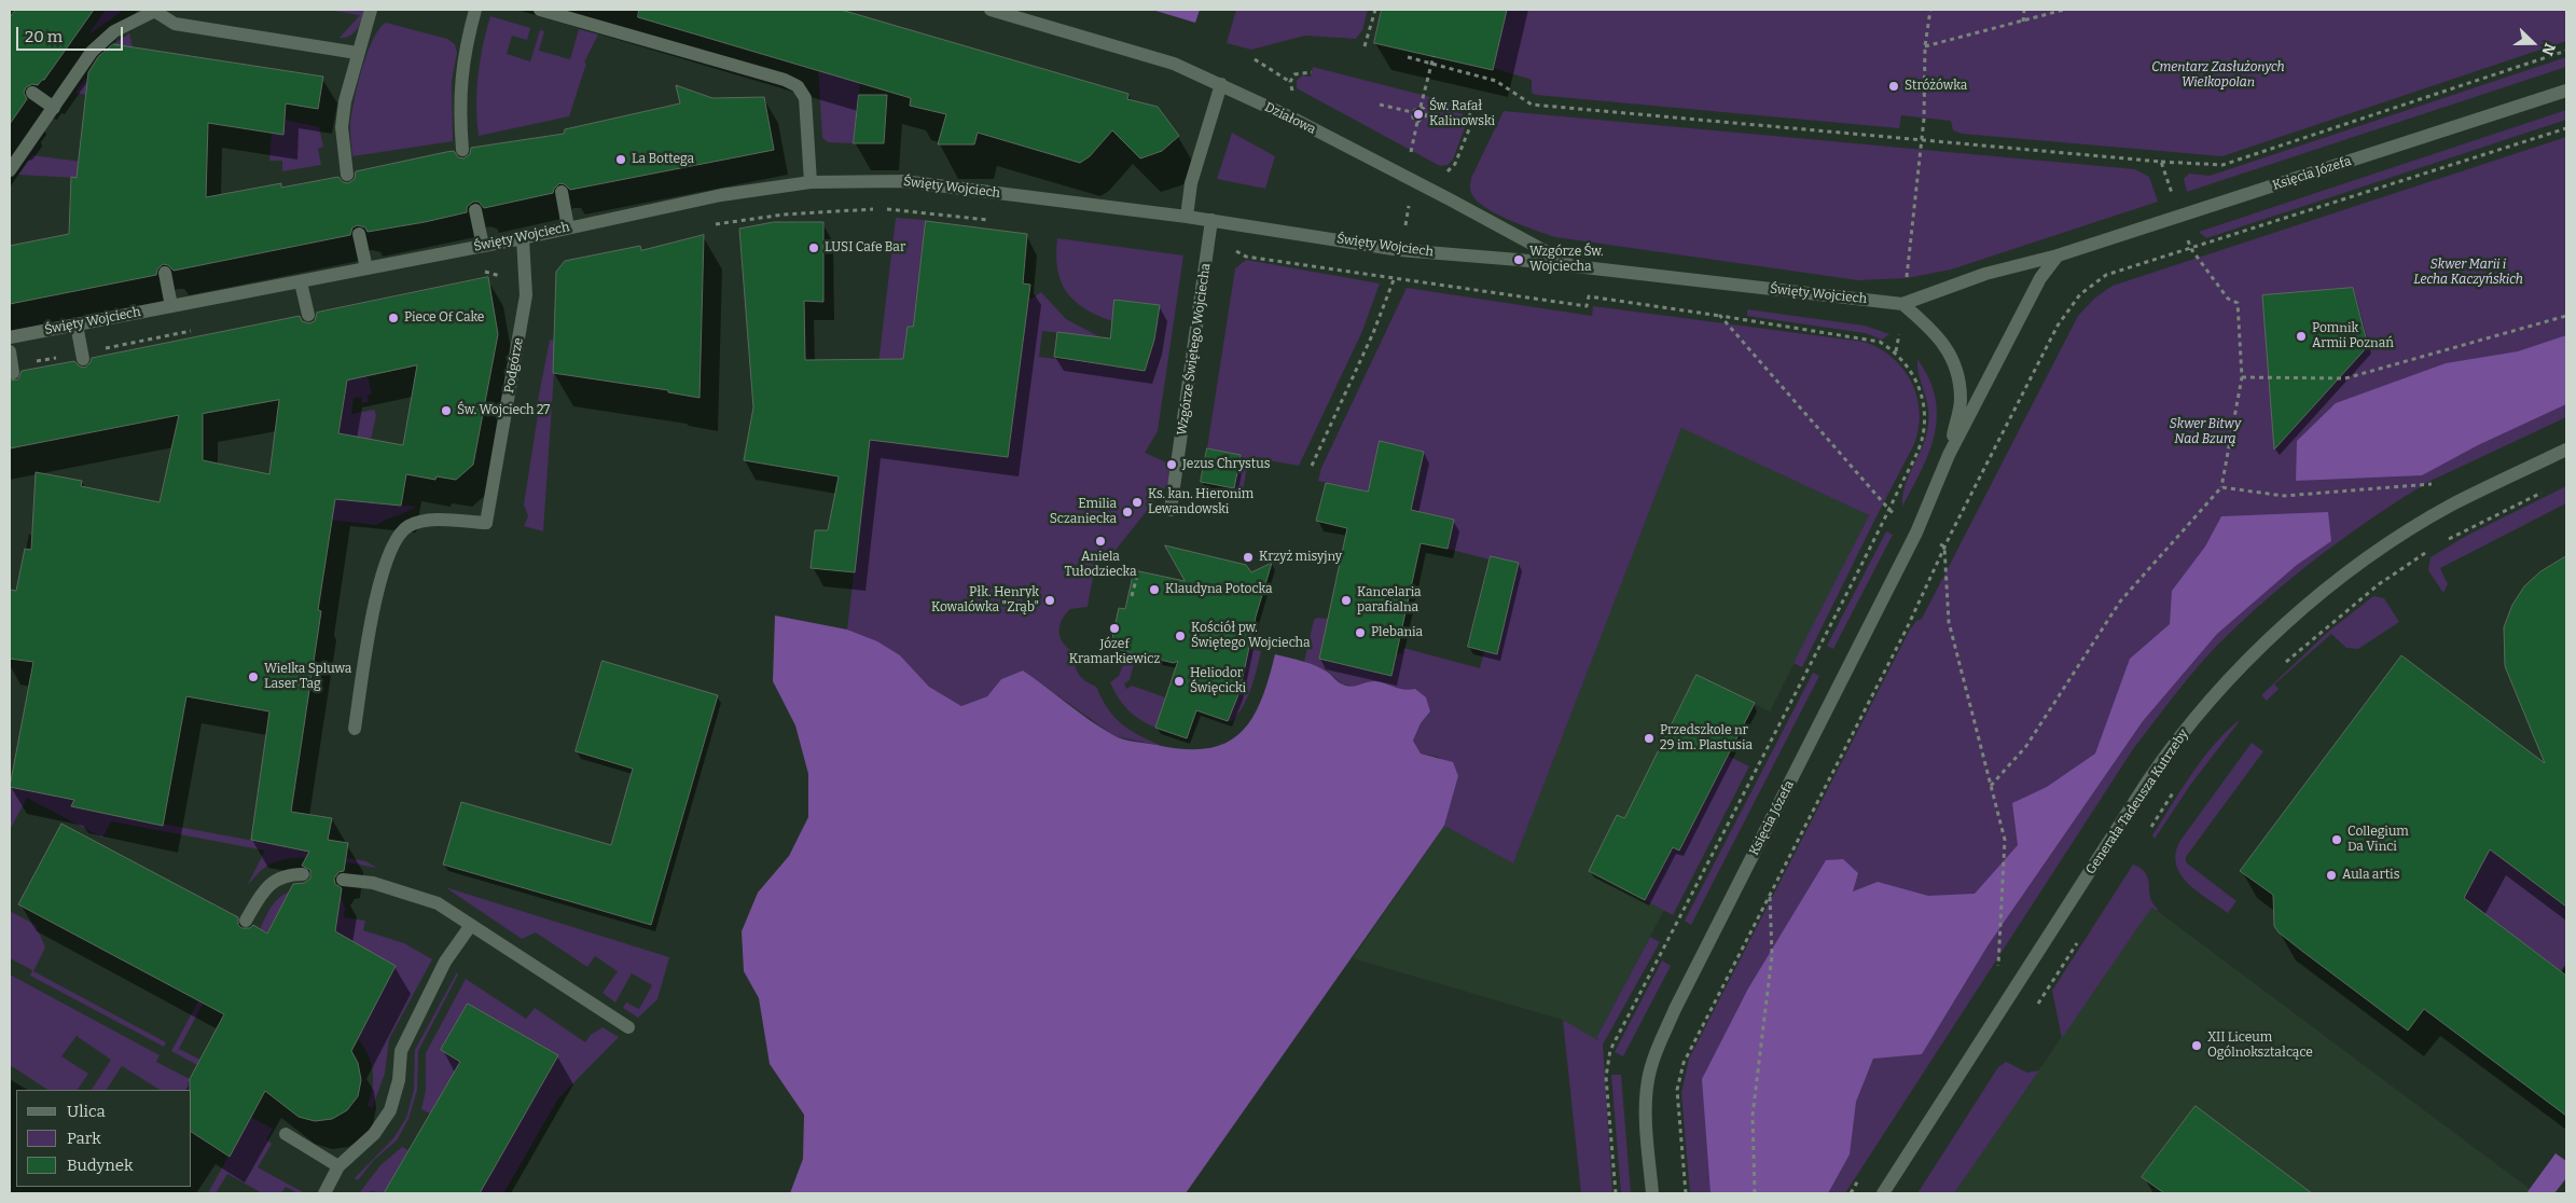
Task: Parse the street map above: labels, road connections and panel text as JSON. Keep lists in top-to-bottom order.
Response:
{
  "streets": {
    "street": [
      "Działowa",
      "Księcia Józefa",
      "Święty Wojciech",
      "Wzgórze Świętego Wojciecha",
      "Podgórze",
      "Generała Tadeusza Kutrzeby"
    ]
  },
  "crossings": [
    ["Działowa", "Święty Wojciech"],
    ["Księcia Józefa", "Święty Wojciech"],
    ["Święty Wojciech", "Wzgórze Świętego Wojciecha"],
    ["Święty Wojciech", "Podgórze"]
  ],
  "parks": ["Cmentarz Zasłużonych Wielkopolan", "Skwer Marii i Lecha Kaczyńskich", "Skwer Bitwy Nad Bzurą"],
  "places": [
    "Stróżówka",
    "Św. Rafał Kalinowski",
    "La Bottega",
    "LUSI Cafe Bar",
    "Wzgórze Św. Wojciecha",
    "Piece Of Cake",
    "Pomnik Armii Poznań",
    "Św. Wojciech 27",
    "Jezus Chrystus",
    "Ks. kan. Hieronim Lewandowski",
    "Emilia Sczaniecka",
    "Aniela Tułodziecka",
    "Krzyż misyjny",
    "Klaudyna Potocka",
    "Płk. Henryk Kowalówka \"Zrąb\"",
    "Kancelaria parafialna",
    "Józef Kramarkiewicz",
    "Plebania",
    "Kościół pw. Świętego Wojciecha",
    "Wielka Spluwa Laser Tag",
    "Heliodor Święcicki",
    "Przedszkole nr 29 im. Plastusia",
    "Collegium Da Vinci",
    "Aula artis",
    "XII Liceum Ogólnokształcące"
  ],
  "legend": ["Ulica", "Park", "Budynek"],
  "scale_bar": "20 m",
  "north": "right"
}
